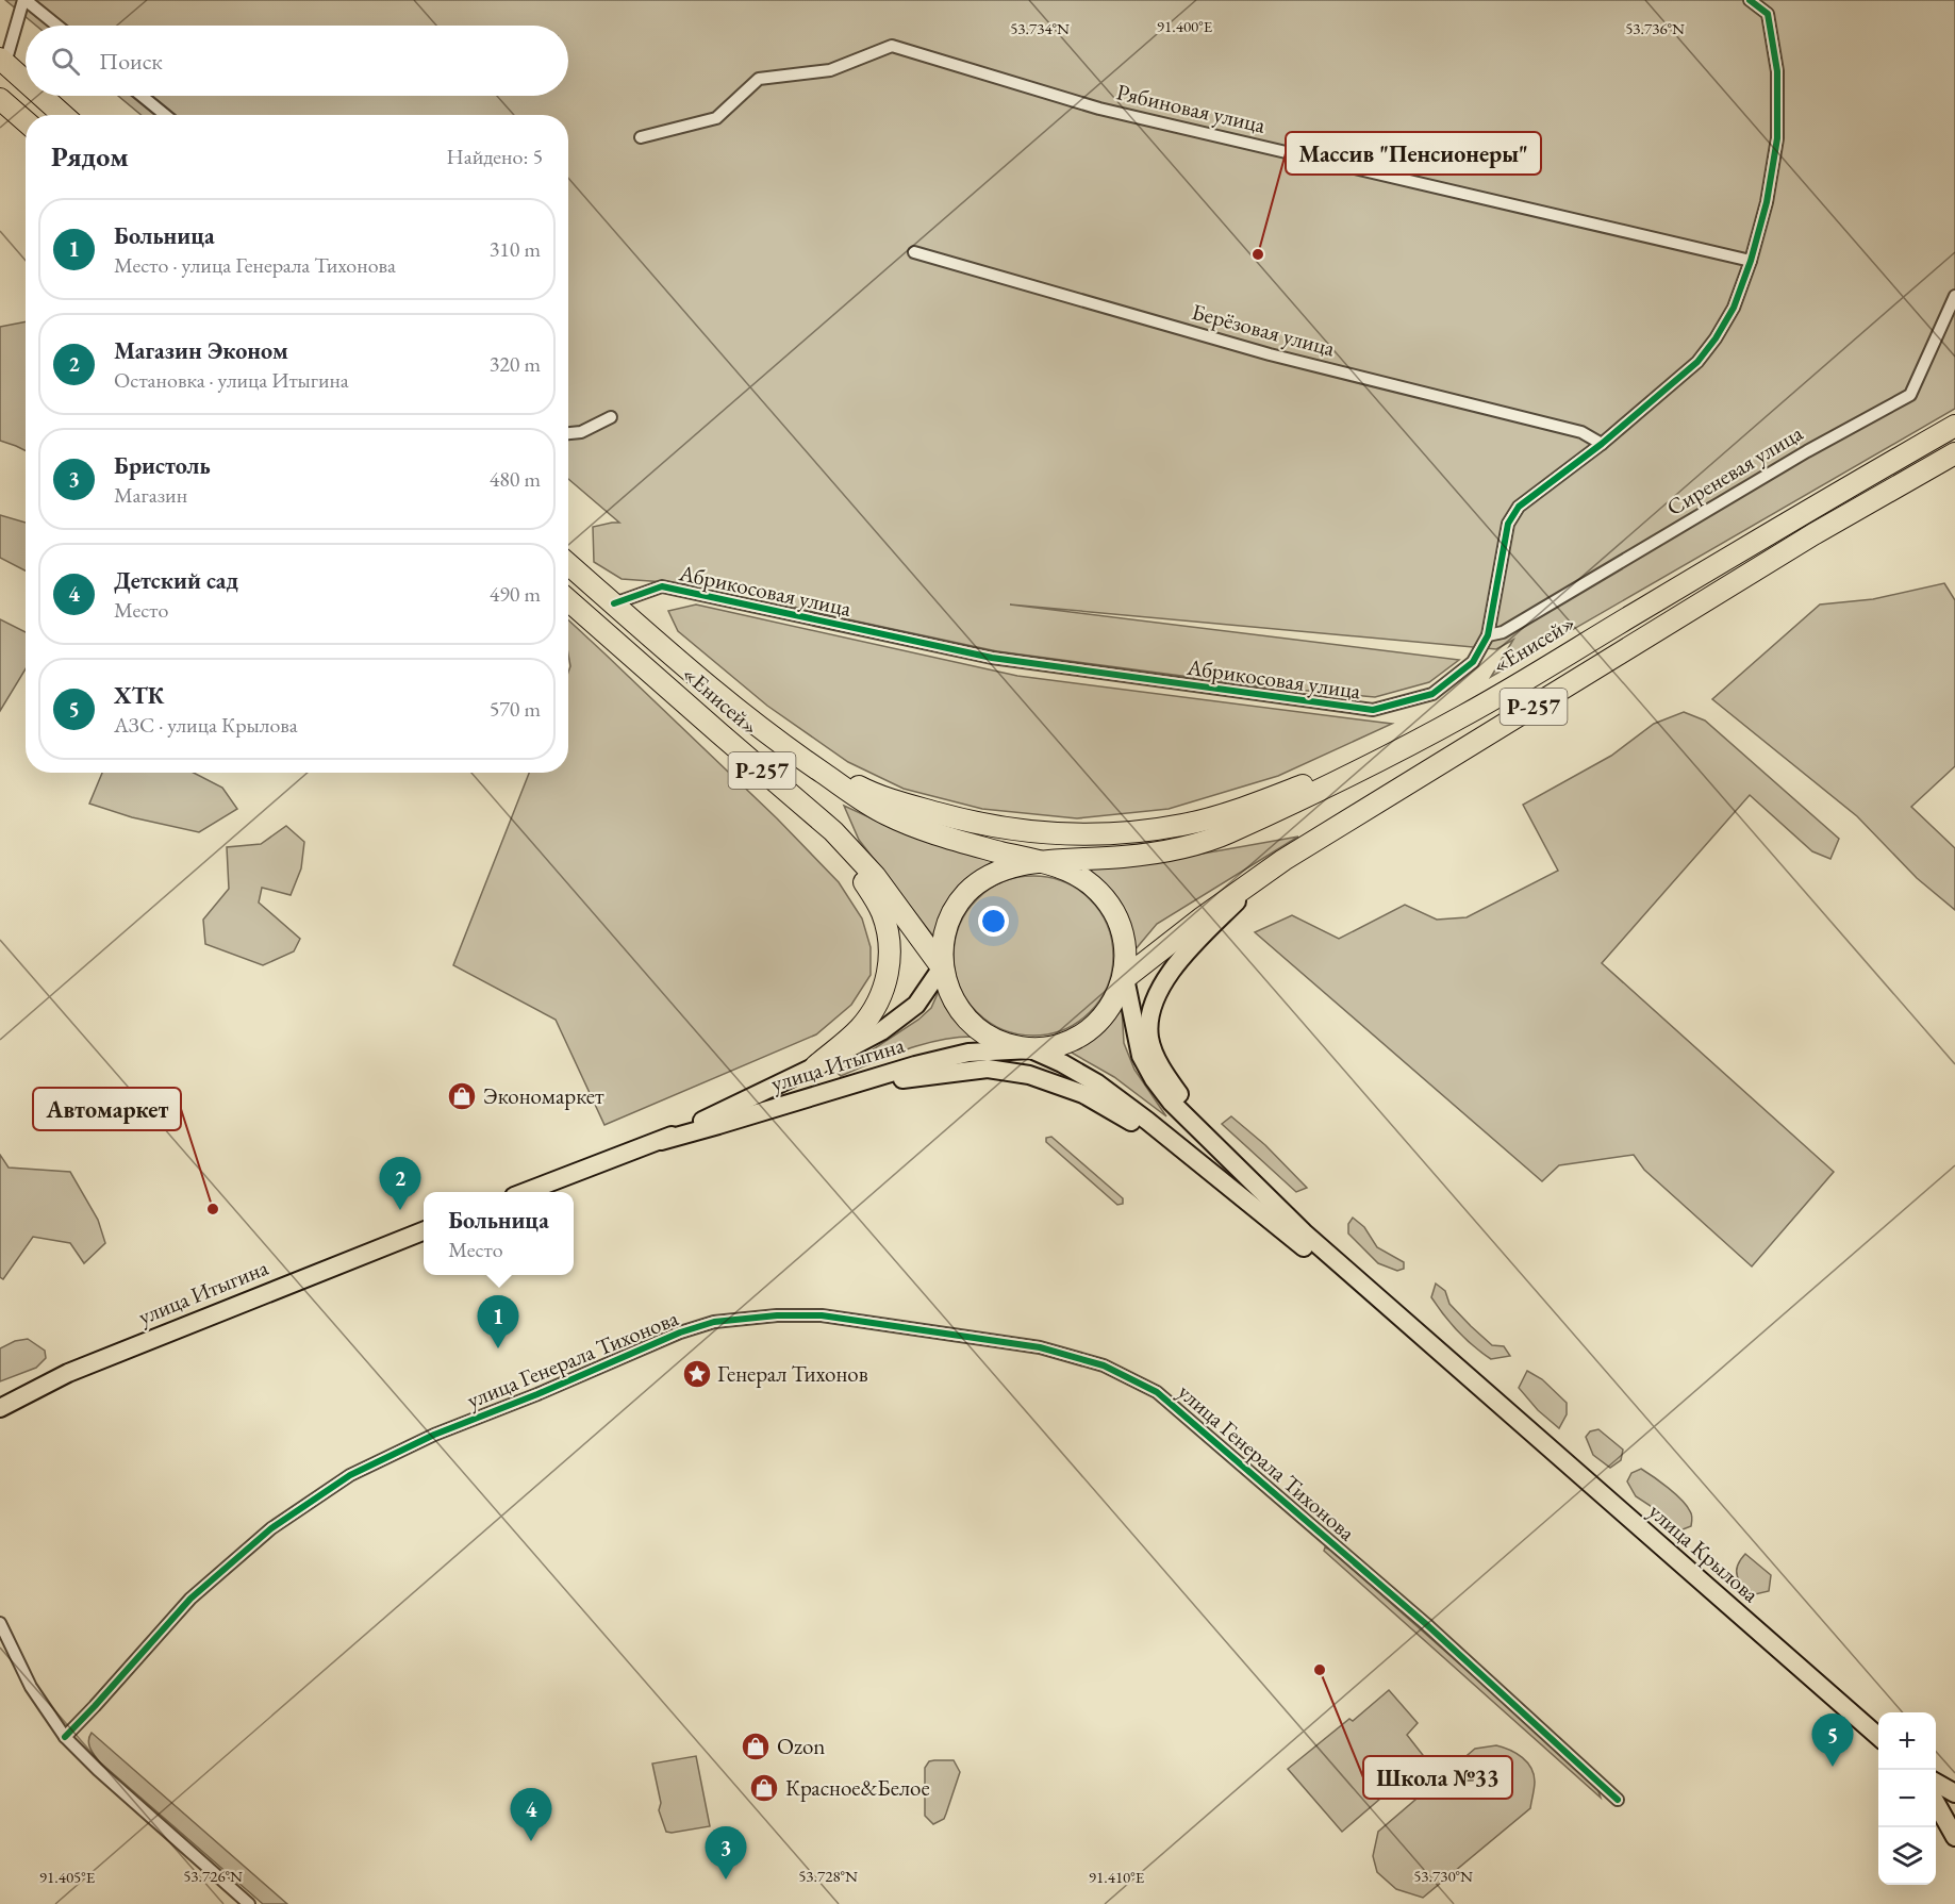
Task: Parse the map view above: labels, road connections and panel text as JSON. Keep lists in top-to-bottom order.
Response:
{
  "streets": {
    "highway": ["«Енисей»", "Р-257"],
    "main road": ["улица Итыгина", "улица Крылова"],
    "street": [
      "Рябиновая улица",
      "Берёзовая улица",
      "Сиреневая улица",
      "Абрикосовая улица",
      "улица Генерала Тихонова"
    ]
  },
  "crossings": [
    ["Рябиновая улица", "Абрикосовая улица"],
    ["Берёзовая улица", "Абрикосовая улица"],
    ["Сиреневая улица", "Абрикосовая улица"],
    ["Абрикосовая улица", "«Енисей»"],
    ["«Енисей»", "Р-257"],
    ["«Енисей»", "улица Итыгина"],
    ["Р-257", "улица Итыгина"]
  ],
  "places": {
    "other": ["Массив \"Пенсионеры\"", "Автомаркет", "Школа №33"],
    "shop": ["Экономаркет", "Ozon", "Красное&Белое"],
    "place": ["Генерал Тихонов"]
  },
  "page": {
    "search": "Поиск",
    "heading": ["Рядом", "Найдено: 5"],
    "list": [
      {
        "mark": "1",
        "name": "Больница",
        "note": "Место · улица Генерала Тихонова",
        "value": "310 m"
      },
      {
        "mark": "2",
        "name": "Магазин Эконом",
        "note": "Остановка · улица Итыгина",
        "value": "320 m"
      },
      {
        "mark": "3",
        "name": "Бристоль",
        "note": "Магазин",
        "value": "480 m"
      },
      {
        "mark": "4",
        "name": "Детский сад",
        "note": "Место",
        "value": "490 m"
      },
      {
        "mark": "5",
        "name": "ХТК",
        "note": "АЗС · улица Крылова",
        "value": "570 m"
      }
    ],
    "pins": [
      "2",
      "1",
      "5",
      "4",
      "3"
    ],
    "popup": ["Больница", "Место"],
    "map_buttons": ["+", "−"]
  },
  "coordinates": [
    "91.400°E",
    "53.734°N",
    "53.736°N",
    "53.726°N",
    "53.728°N",
    "53.730°N",
    "91.405°E",
    "91.410°E"
  ]
}
